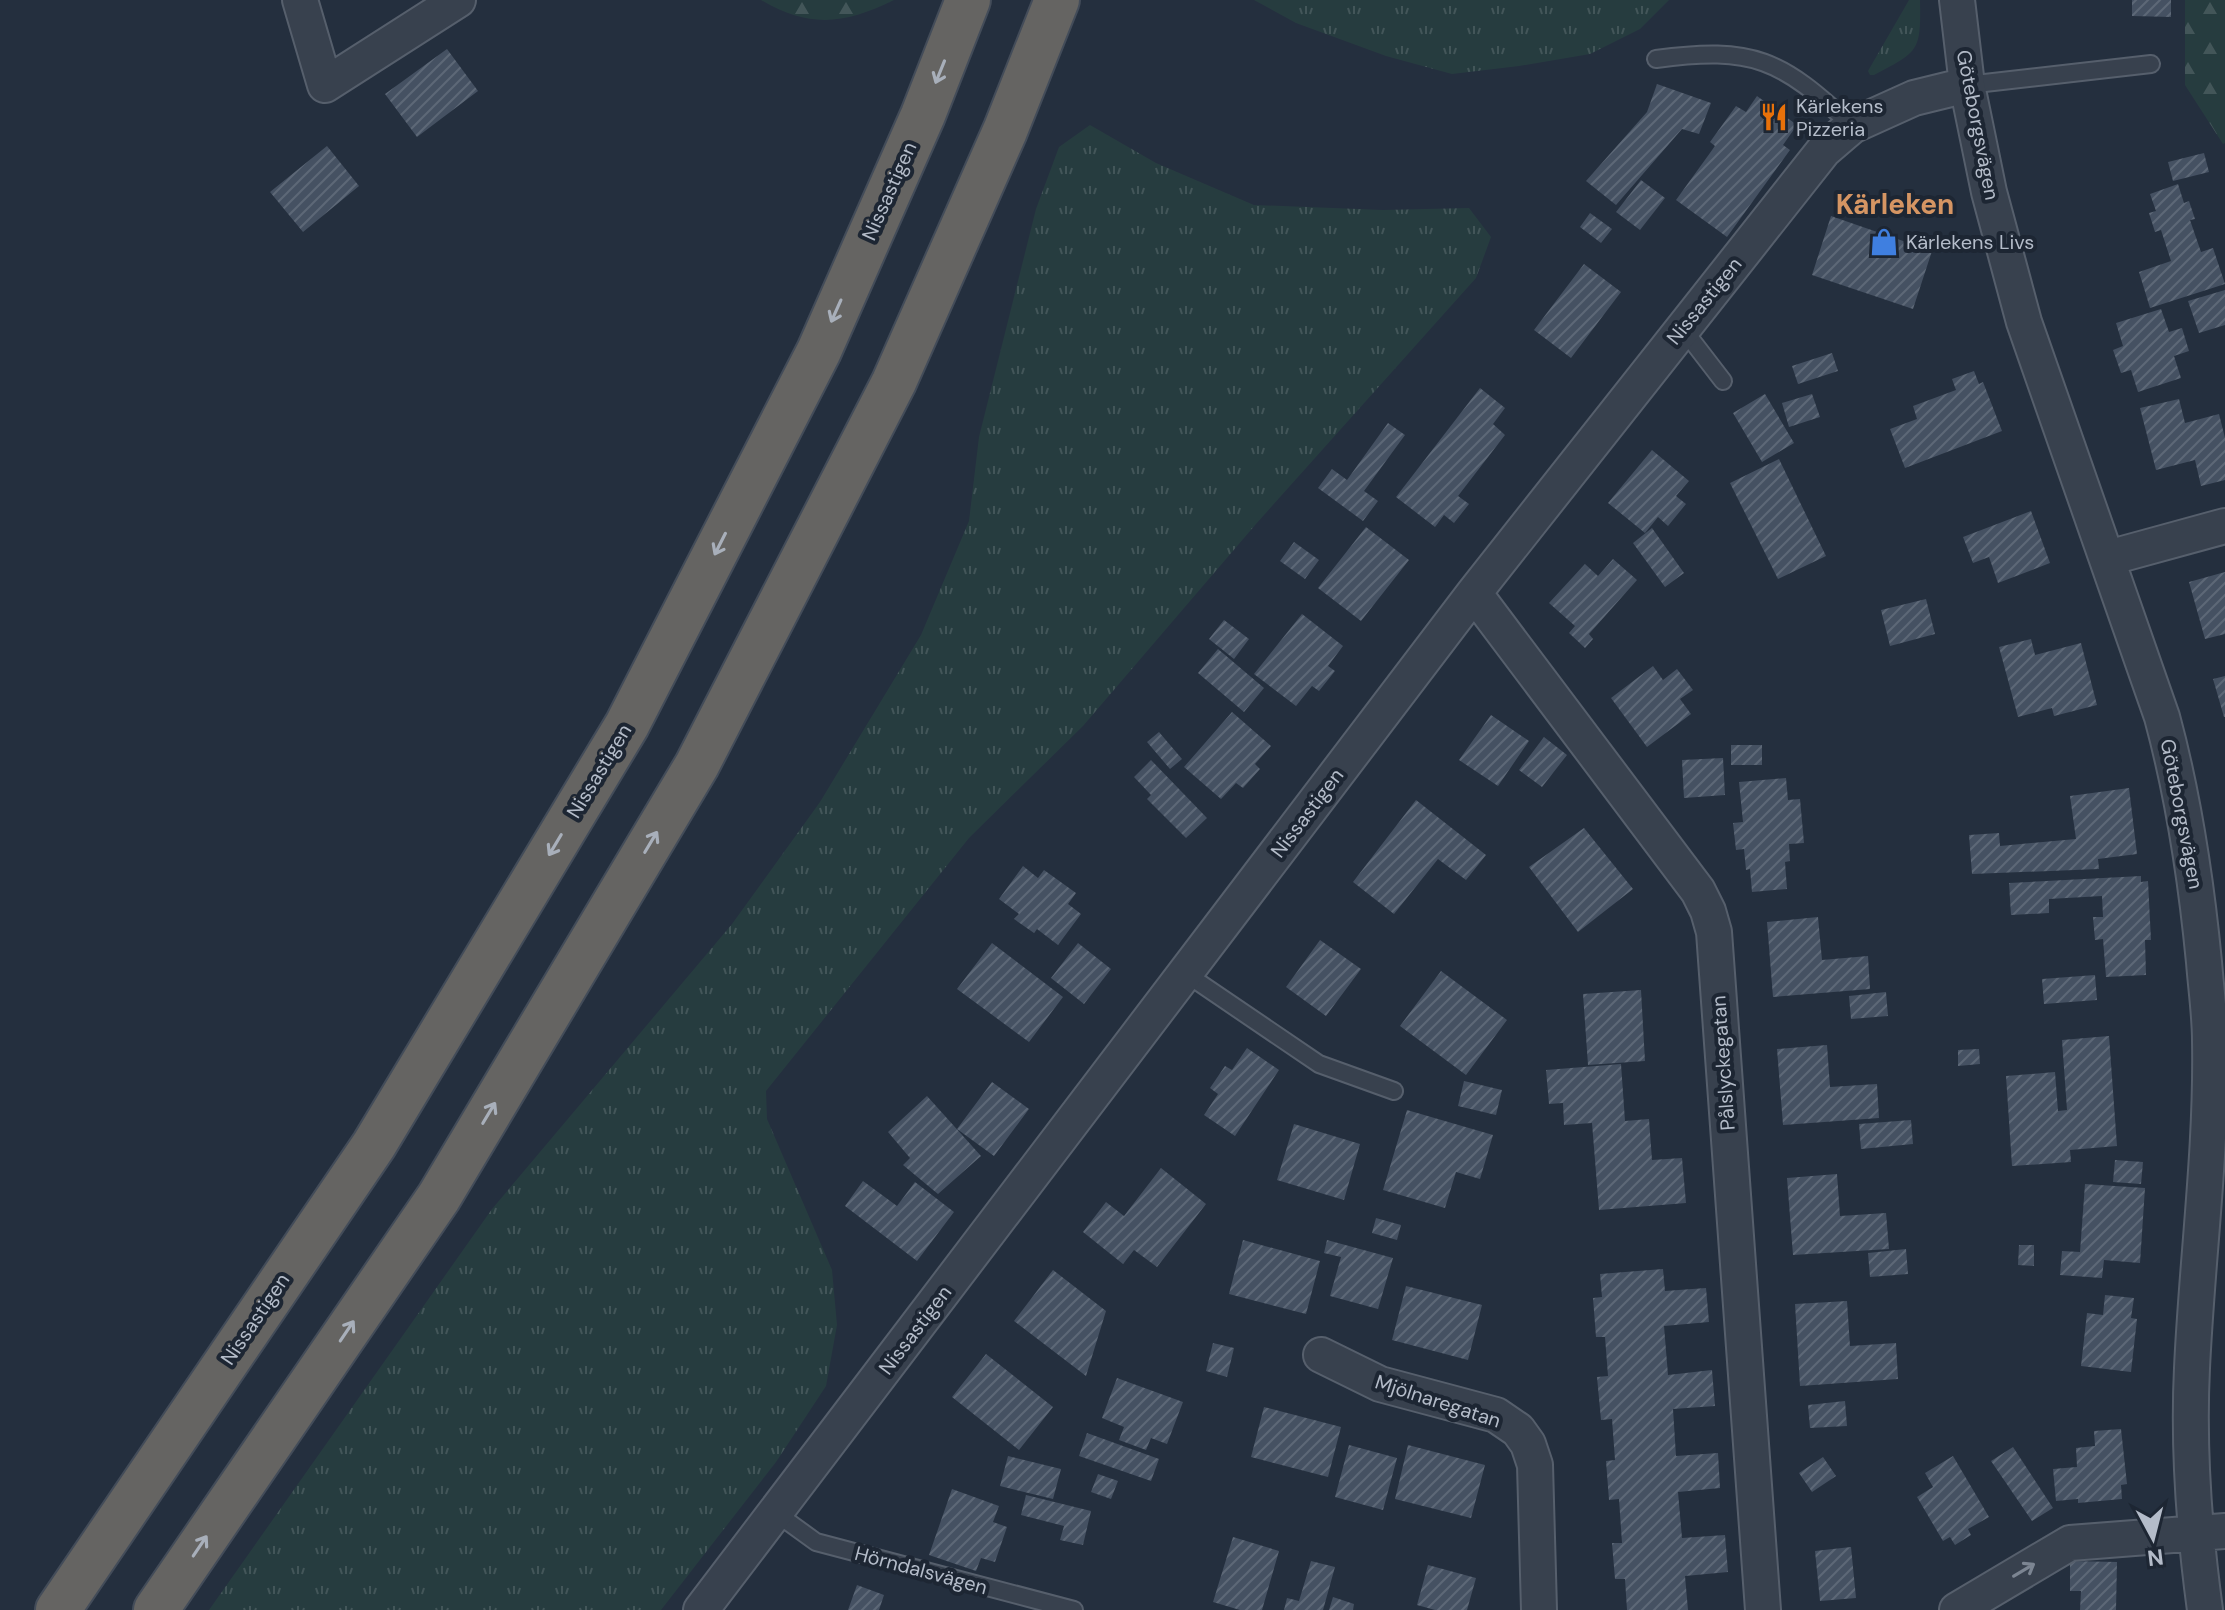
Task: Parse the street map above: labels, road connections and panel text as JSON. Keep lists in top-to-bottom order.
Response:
{
  "streets": {
    "highway": ["Nissastigen"],
    "street": ["Göteborgsvägen", "Pålslyckegatan", "Mjölnaregatan"],
    "lane": ["Hörndalsvägen"]
  },
  "crossings": [
    ["Göteborgsvägen", "Nissastigen"],
    ["Nissastigen", "Pålslyckegatan"],
    ["Nissastigen", "Hörndalsvägen"]
  ],
  "districts": ["Kärleken"],
  "places": {
    "restaurant": ["Kärlekens Pizzeria"],
    "shop": ["Kärlekens Livs"]
  },
  "north": "bottom"
}
